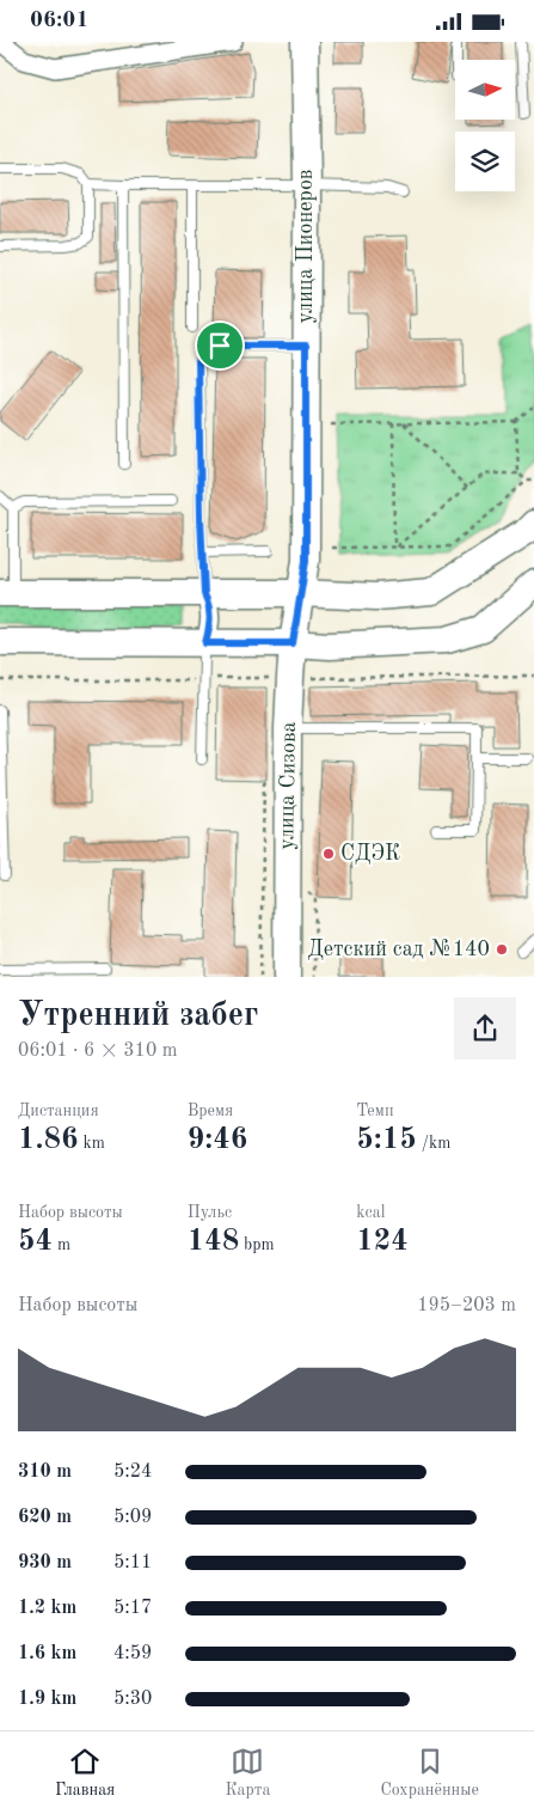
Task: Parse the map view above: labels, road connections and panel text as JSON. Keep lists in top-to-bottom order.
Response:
{
  "streets": {
    "main road": ["улица Пионеров", "улица Сизова"]
  },
  "crossings": [
    ["улица Пионеров", "улица Сизова"]
  ],
  "places": ["СДЭК", "Детский сад №140"],
  "north": "right",
  "page": {
    "status": "06:01",
    "heading": ["Утренний забег", "06:01 · 6 × 310 m"],
    "stats": [
      ["Дистанция", "1.86 km"],
      ["Время", "9:46"],
      ["Темп", "5:15 /km"],
      ["Набор высоты", "54 m"],
      ["Пульс", "148 bpm"],
      ["kcal", "124"]
    ],
    "chart": ["Набор высоты", "195–203 m"],
    "list": [
      {
        "name": "310 m",
        "note": "5:24"
      },
      {
        "name": "620 m",
        "note": "5:09"
      },
      {
        "name": "930 m",
        "note": "5:11"
      },
      {
        "name": "1.2 km",
        "note": "5:17"
      },
      {
        "name": "1.6 km",
        "note": "4:59"
      },
      {
        "name": "1.9 km",
        "note": "5:30"
      }
    ],
    "tabs": ["Главная", "Карта", "Сохранённые"]
  }
}
